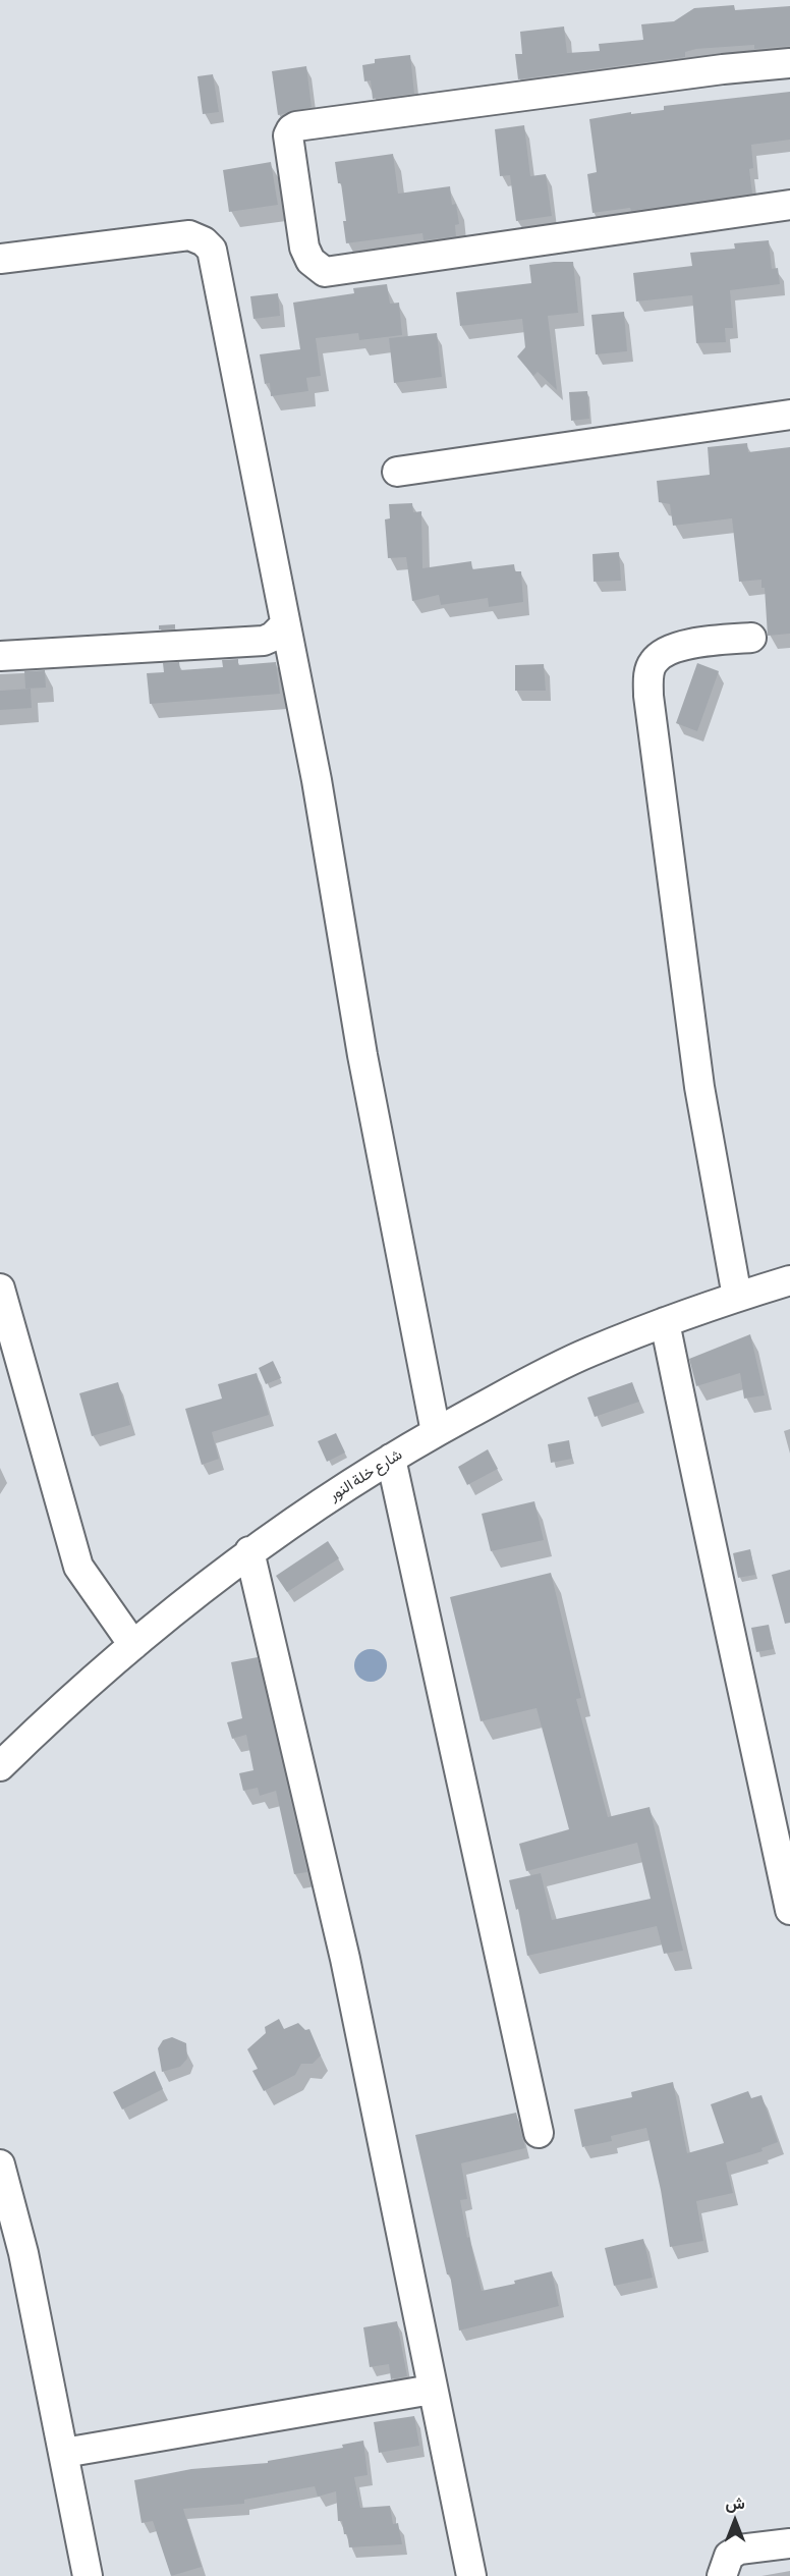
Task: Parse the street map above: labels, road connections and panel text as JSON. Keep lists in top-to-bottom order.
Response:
{
  "streets": {
    "street": ["شارع خلة النور"]
  },
  "north": "top"
}
